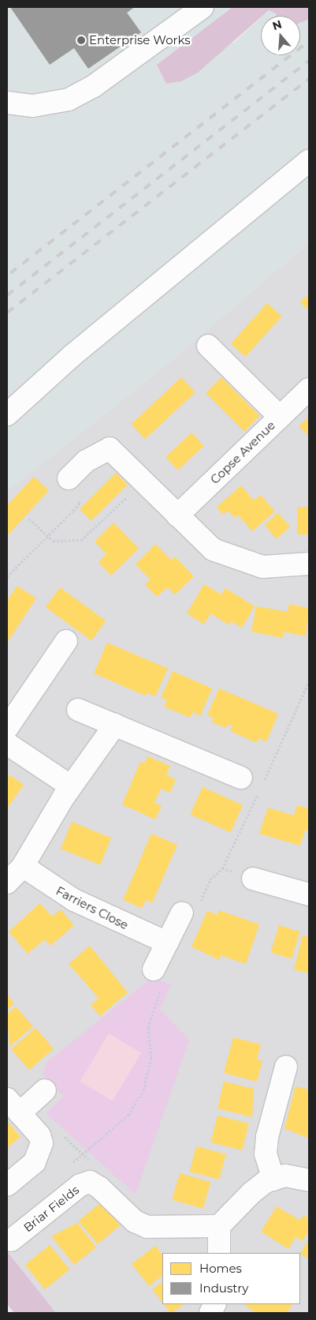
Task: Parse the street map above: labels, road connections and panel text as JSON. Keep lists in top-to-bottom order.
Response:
{
  "streets": {
    "street": ["Copse Avenue", "Farriers Close", "Briar Fields"]
  },
  "places": ["Enterprise Works"],
  "legend": ["Homes", "Industry"],
  "north": "top"
}
